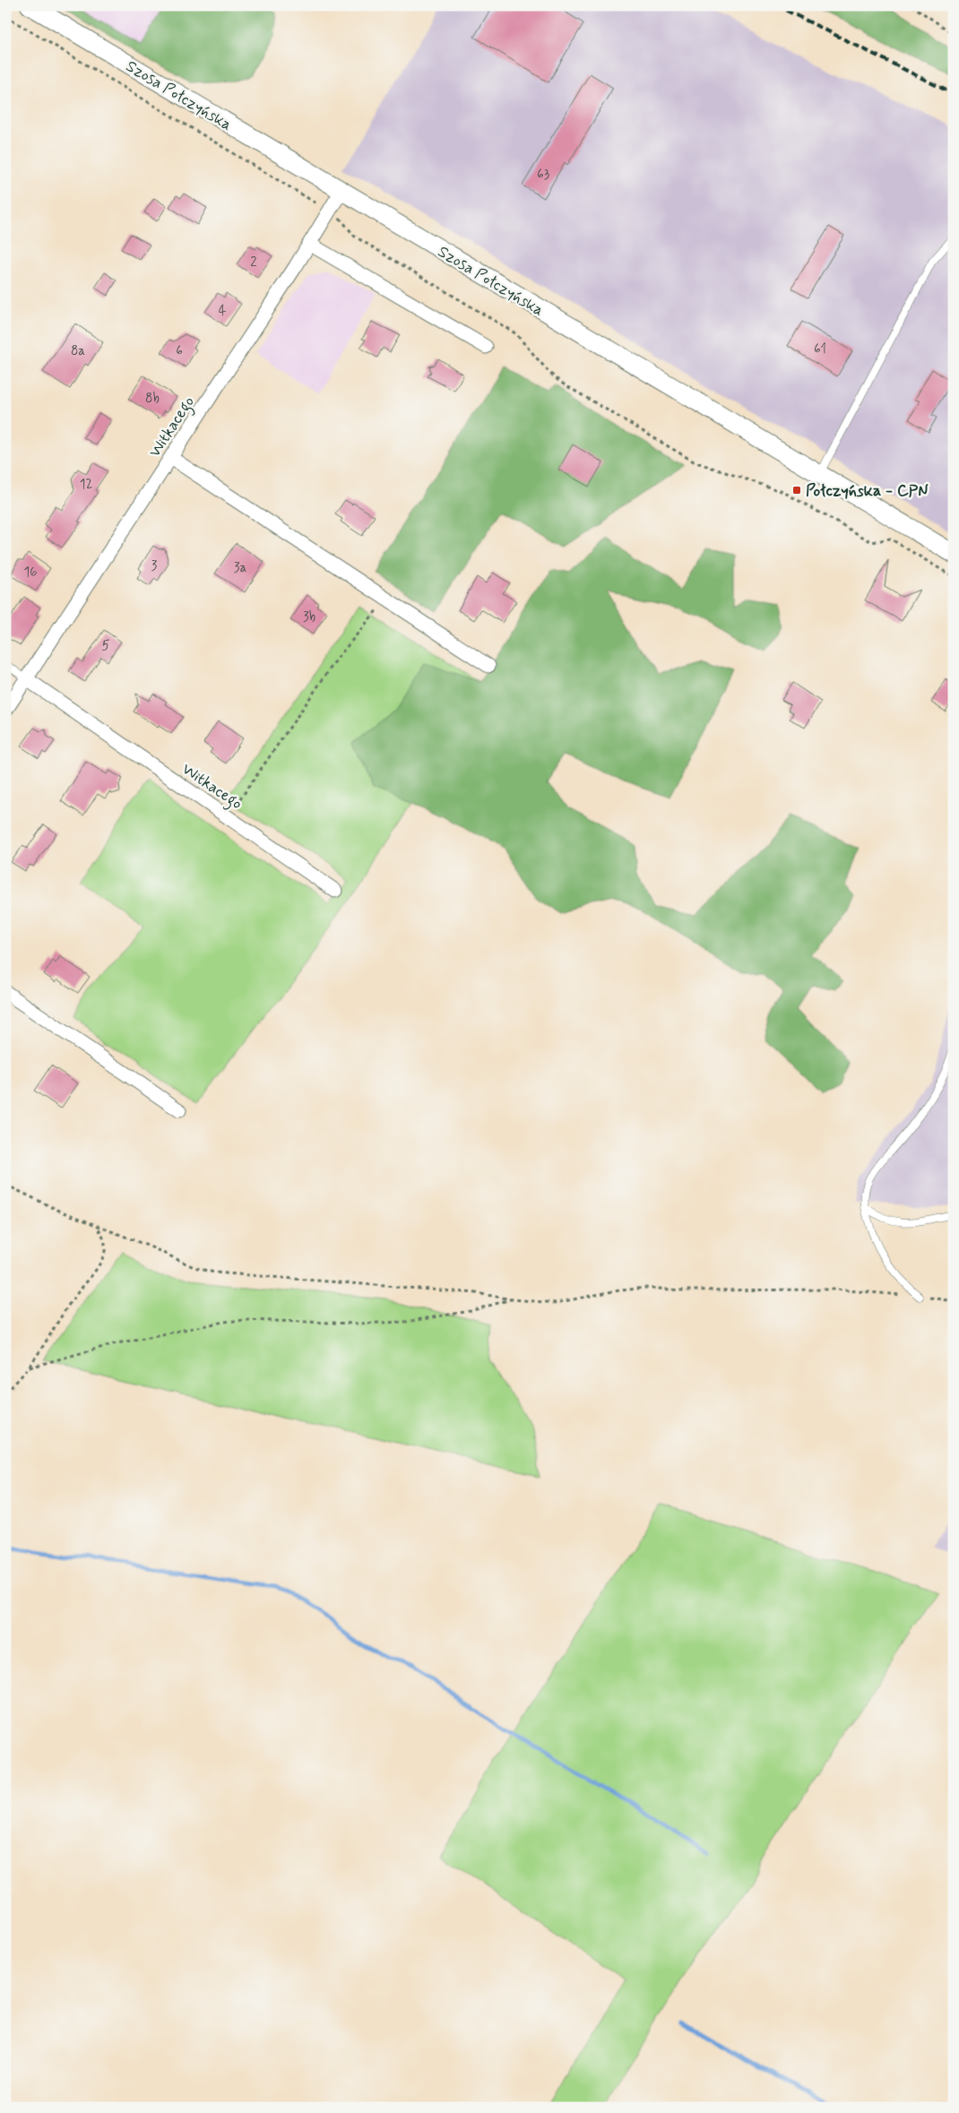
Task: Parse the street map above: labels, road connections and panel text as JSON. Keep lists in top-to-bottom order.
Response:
{
  "streets": {
    "main road": ["Szosa Połczyńska"],
    "street": ["Witkacego"]
  },
  "crossings": [
    ["Szosa Połczyńska", "Witkacego"]
  ],
  "places": {
    "transit": ["Połczyńska - CPN"]
  },
  "house_numbers": [
    "63",
    "2",
    "4",
    "61",
    "8a",
    "6",
    "8b",
    "12",
    "3",
    "3a",
    "16",
    "3b",
    "5"
  ]
}
